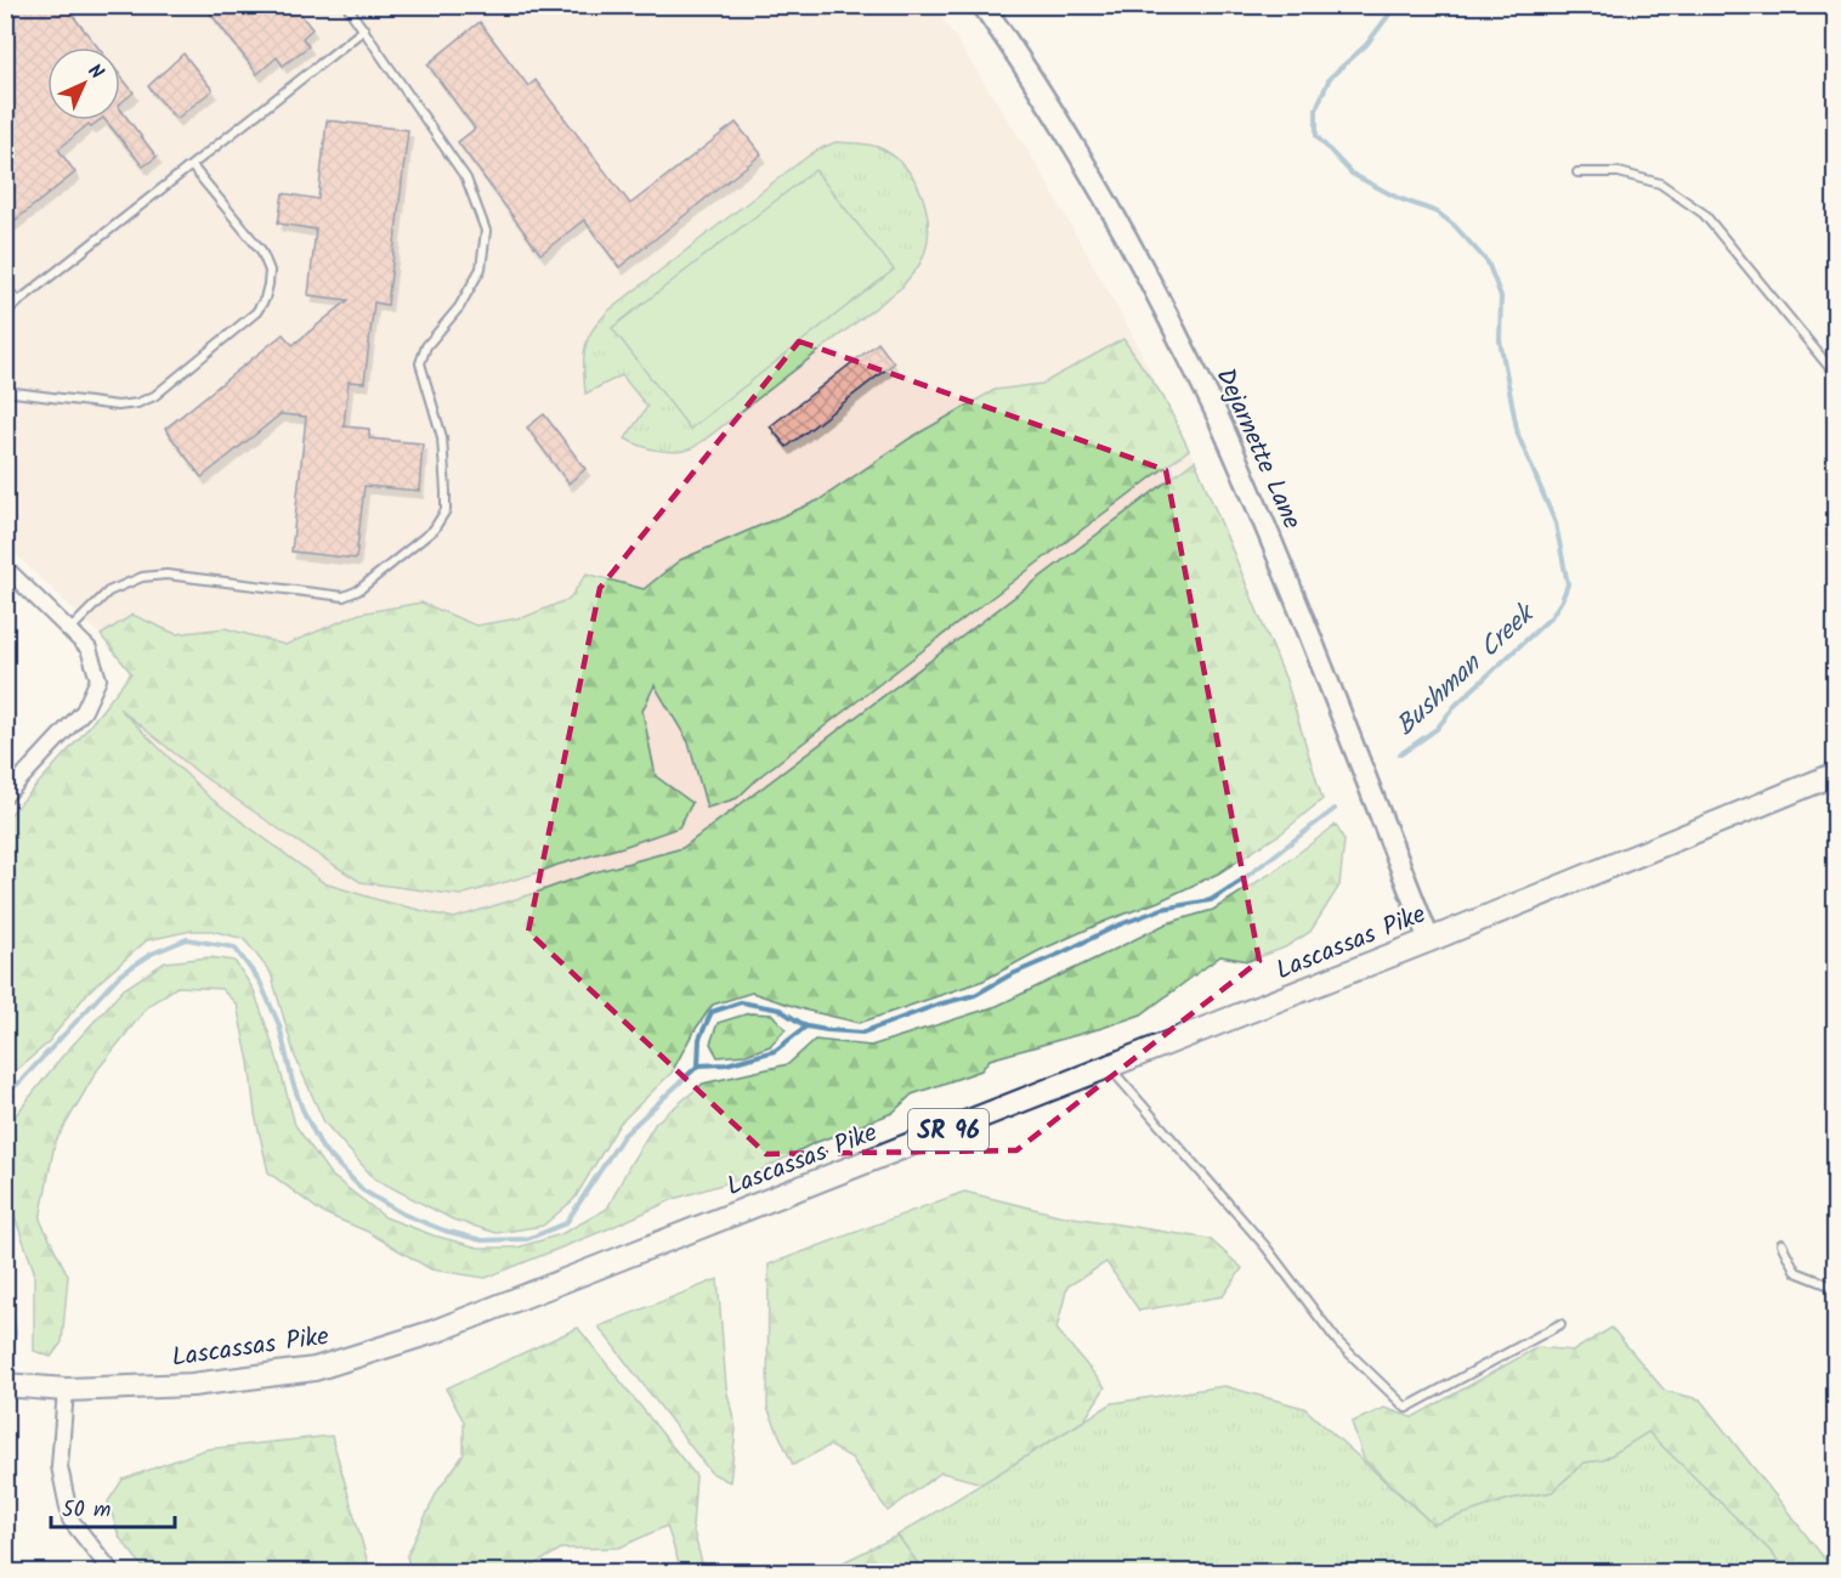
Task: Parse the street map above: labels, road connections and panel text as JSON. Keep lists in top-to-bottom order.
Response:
{
  "streets": {
    "main road": ["Dejarnette Lane", "Lascassas Pike", "SR 96"]
  },
  "crossings": [
    ["Dejarnette Lane", "Lascassas Pike"]
  ],
  "water": ["Bushman Creek"],
  "scale_bar": "50 m",
  "north": "top right"
}
